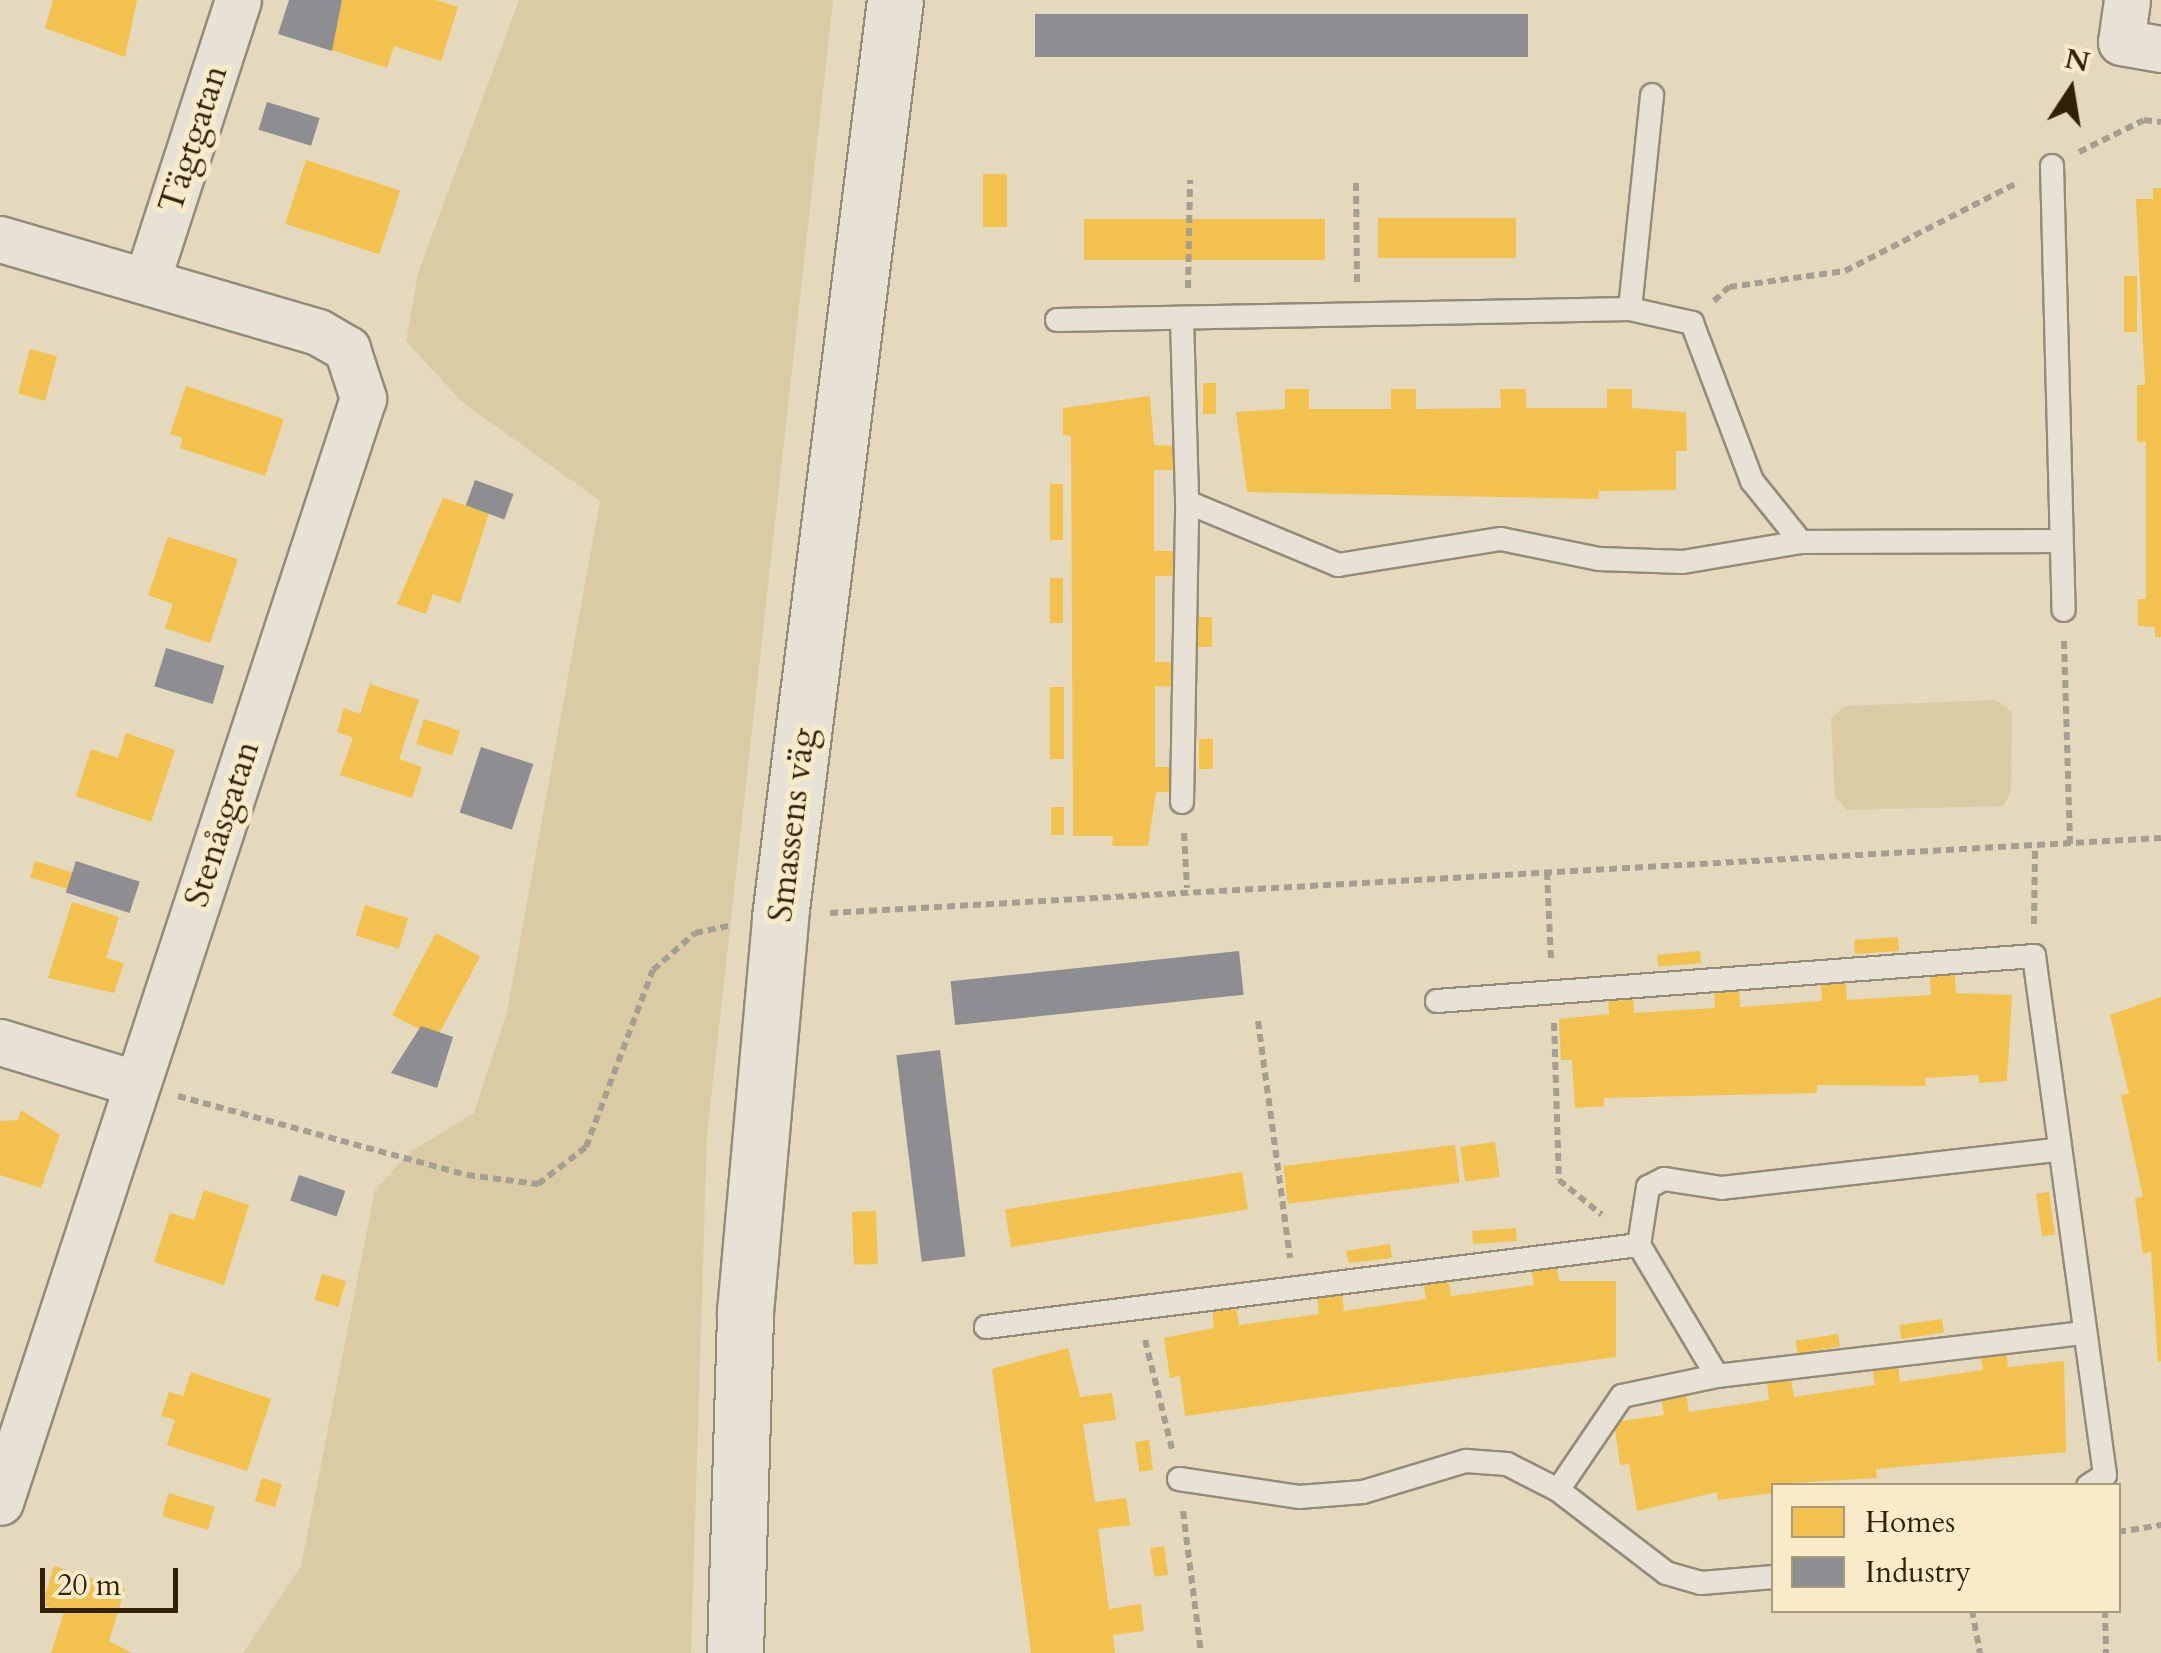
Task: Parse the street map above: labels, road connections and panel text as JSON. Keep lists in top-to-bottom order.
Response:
{
  "streets": {
    "street": ["Tägtgatan", "Stenåsgatan", "Smassens väg"]
  },
  "crossings": [
    ["Tägtgatan", "Stenåsgatan"]
  ],
  "legend": ["Homes", "Industry"],
  "scale_bar": "20 m",
  "north": "top"
}
